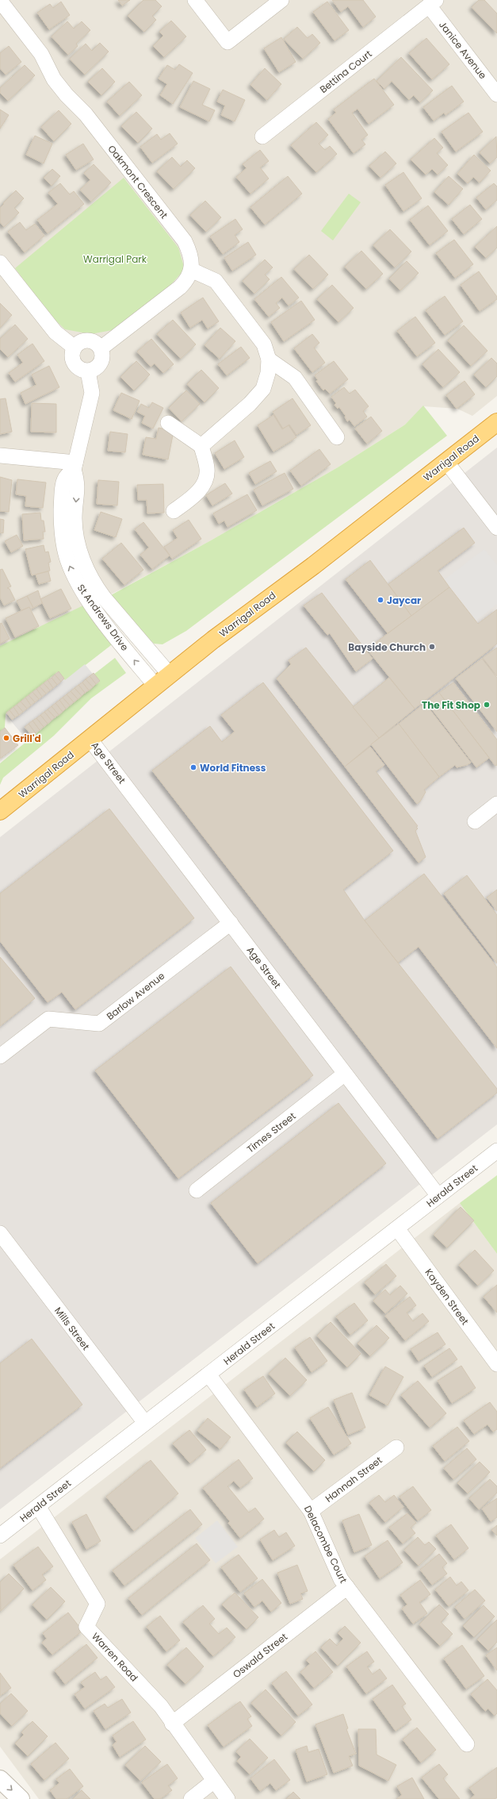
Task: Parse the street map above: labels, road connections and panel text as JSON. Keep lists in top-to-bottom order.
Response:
{
  "streets": {
    "highway": ["Warrigal Road"],
    "street": [
      "Janice Avenue",
      "Bettina Court",
      "Oakmont Crescent",
      "St Andrews Drive",
      "Age Street",
      "Barlow Avenue",
      "Times Street",
      "Herald Street",
      "Kayden Street",
      "Mills Street",
      "Hannah Street",
      "Delacombe Court",
      "Oswald Street",
      "Warren Road"
    ]
  },
  "crossings": [
    ["Janice Avenue", "Bettina Court"],
    ["Oakmont Crescent", "St Andrews Drive"],
    ["Warrigal Road", "St Andrews Drive"],
    ["Warrigal Road", "Age Street"],
    ["Age Street", "Barlow Avenue"],
    ["Age Street", "Times Street"],
    ["Age Street", "Herald Street"],
    ["Herald Street", "Kayden Street"],
    ["Herald Street", "Mills Street"],
    ["Herald Street", "Delacombe Court"],
    ["Herald Street", "Warren Road"],
    ["Hannah Street", "Delacombe Court"],
    ["Delacombe Court", "Oswald Street"],
    ["Oswald Street", "Warren Road"]
  ],
  "parks": ["Warrigal Park"],
  "places": [
    "Jaycar",
    "Bayside Church",
    "The Fit Shop",
    "Grill'd",
    "World Fitness"
  ]
}
